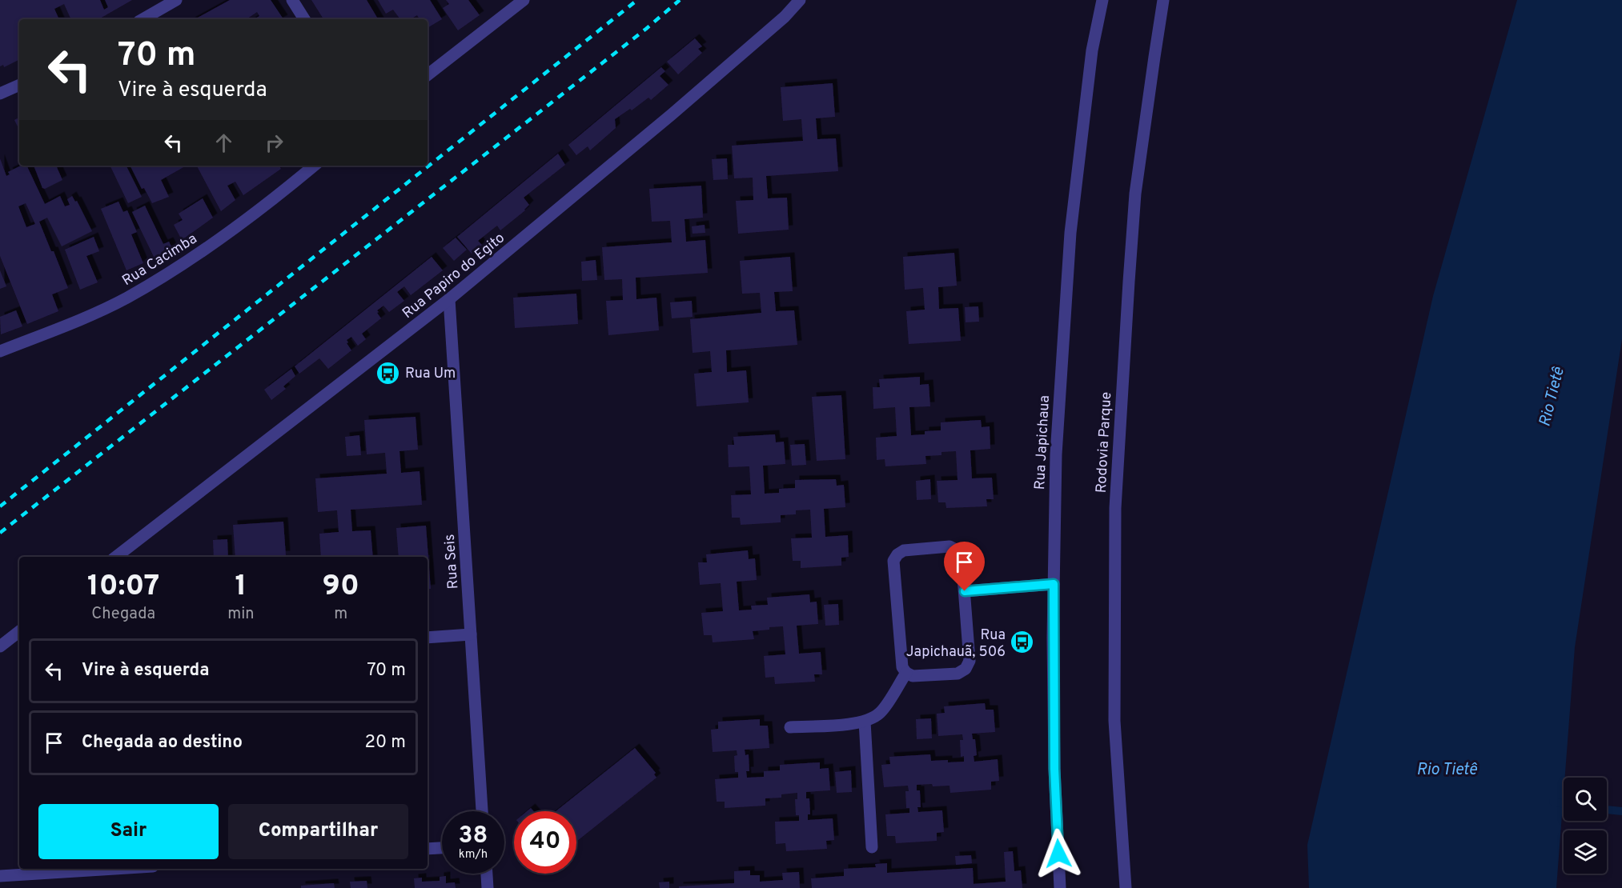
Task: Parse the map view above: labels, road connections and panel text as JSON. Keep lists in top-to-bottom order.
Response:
{
  "streets": {
    "street": [
      "Rua Cacimba",
      "Rua Papiro do Egito",
      "Rua Japichaua",
      "Rodovia Parque",
      "Rua Seis"
    ]
  },
  "crossings": [
    ["Rua Papiro do Egito", "Rua Seis"]
  ],
  "water": ["Rio Tietê"],
  "places": {
    "bus stop": ["Rua Um", "Rua Japichauã, 506"]
  },
  "page": {
    "turn": ["70 m", "Vire à esquerda"],
    "eta": [
      "10:07",
      "Chegada",
      "1",
      "min",
      "90",
      "m"
    ],
    "list": [
      {
        "name": "Vire à esquerda",
        "value": "70 m"
      },
      {
        "name": "Chegada ao destino",
        "value": "20 m"
      }
    ],
    "buttons": ["Sair", "Compartilhar"],
    "speed": "38 km/h",
    "limit": "40"
  }
}
